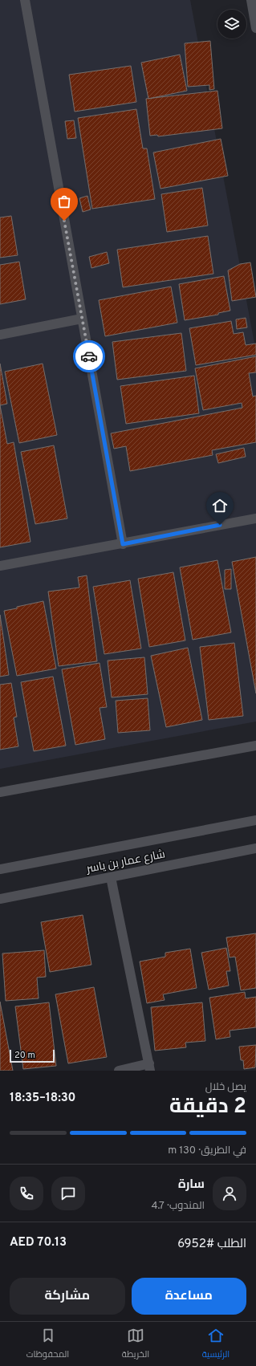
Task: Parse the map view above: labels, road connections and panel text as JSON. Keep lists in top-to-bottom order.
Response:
{
  "streets": {
    "street": ["شارع عمار بن ياسر"]
  },
  "scale_bar": "20 m",
  "page": {
    "scale": "20 m",
    "heading": ["2 دقيقة", "يصل خلال", "18:30–18:35"],
    "panel": [
      "سارة",
      "المندوب · 4.7",
      "الطلب #6952",
      "AED 70.13"
    ],
    "bar": "في الطريق · 130 m",
    "buttons": ["مساعدة", "مشاركة"],
    "tabs": ["الرئيسية", "الخريطة", "المحفوظات"]
  }
}
